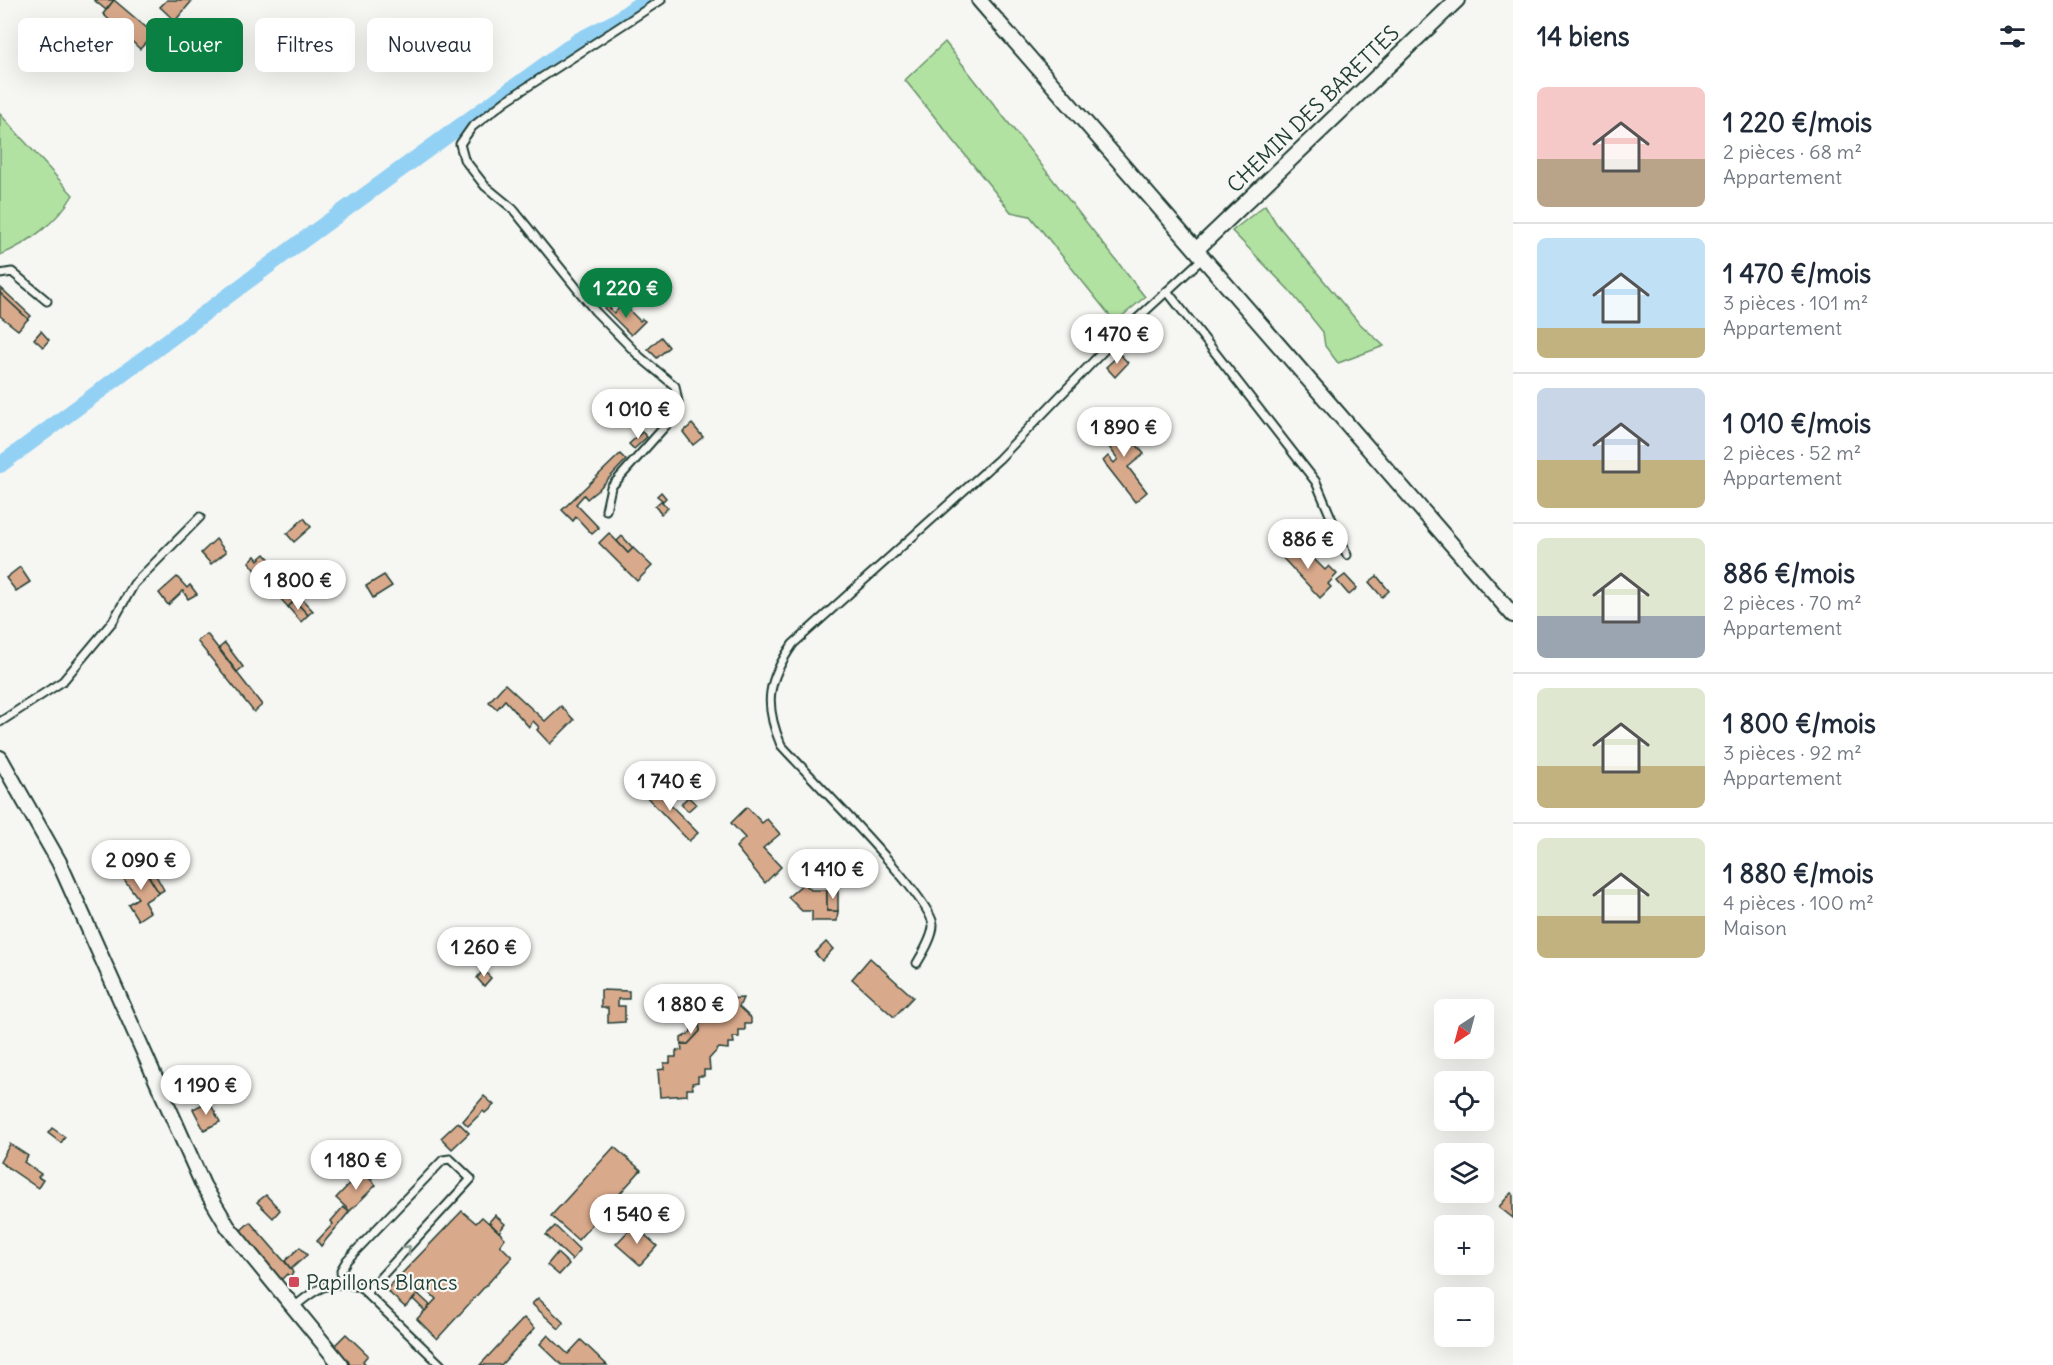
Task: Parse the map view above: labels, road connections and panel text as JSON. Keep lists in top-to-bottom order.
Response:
{
  "streets": {
    "street": ["CHEMIN DES BARETTES"]
  },
  "places": {
    "transit": ["Papillons Blancs"]
  },
  "north": "bottom left",
  "page": {
    "heading": "14 biens",
    "chip": [
      "Acheter",
      "Louer",
      "Filtres",
      "Nouveau"
    ],
    "list": [
      {
        "name": "1 220 €/mois",
        "note": "2 pièces · 68 m² · Appartement"
      },
      {
        "name": "1 470 €/mois",
        "note": "3 pièces · 101 m² · Appartement"
      },
      {
        "name": "1 010 €/mois",
        "note": "2 pièces · 52 m² · Appartement"
      },
      {
        "name": "886 €/mois",
        "note": "2 pièces · 70 m² · Appartement"
      },
      {
        "name": "1 800 €/mois",
        "note": "3 pièces · 92 m² · Appartement"
      },
      {
        "name": "1 880 €/mois",
        "note": "4 pièces · 100 m² · Maison"
      }
    ],
    "price": [
      "1 220 €",
      "1 470 €",
      "1 010 €",
      "1 890 €",
      "886 €",
      "1 800 €",
      "1 740 €",
      "2 090 €",
      "1 410 €",
      "1 260 €",
      "1 880 €",
      "1 190 €",
      "1 180 €",
      "1 540 €"
    ],
    "map_buttons": ["+", "−"]
  }
}
